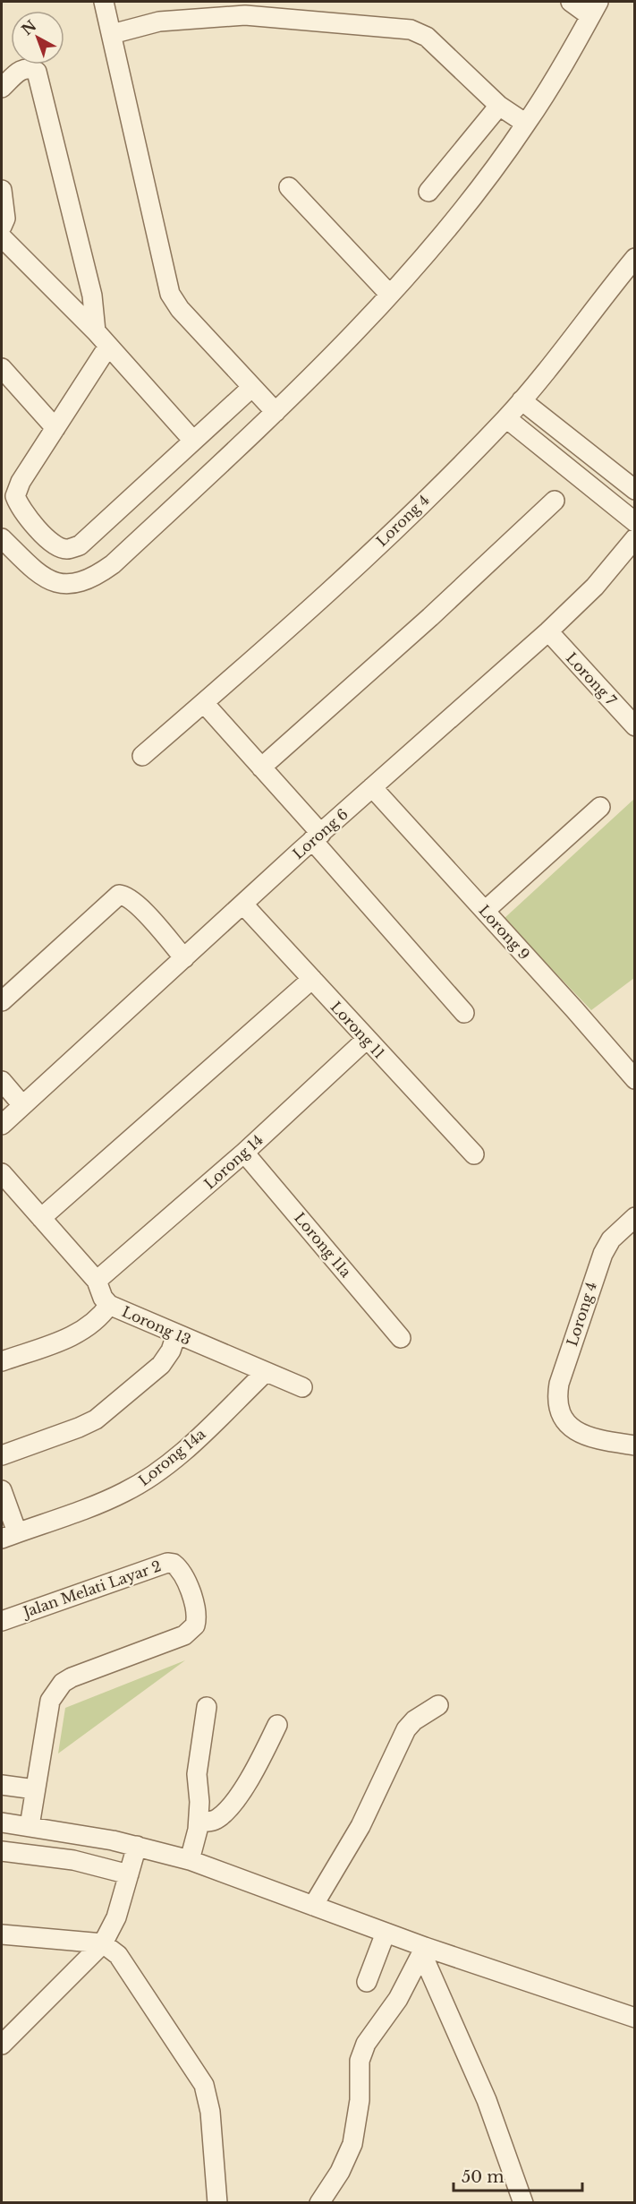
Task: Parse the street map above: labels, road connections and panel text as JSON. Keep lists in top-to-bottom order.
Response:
{
  "streets": {
    "street": [
      "Lorong 4",
      "Lorong 7",
      "Lorong 6",
      "Lorong 9",
      "Lorong 11",
      "Lorong 14",
      "Lorong 11a",
      "Lorong 13",
      "Lorong 14a",
      "Jalan Melati Layar 2"
    ]
  },
  "crossings": [
    ["Lorong 7", "Lorong 6"],
    ["Lorong 6", "Lorong 9"],
    ["Lorong 6", "Lorong 11"],
    ["Lorong 11", "Lorong 14"],
    ["Lorong 14", "Lorong 11a"],
    ["Lorong 14", "Lorong 13"],
    ["Lorong 13", "Lorong 14a"]
  ],
  "scale_bar": "50 m",
  "north": "top left"
}
